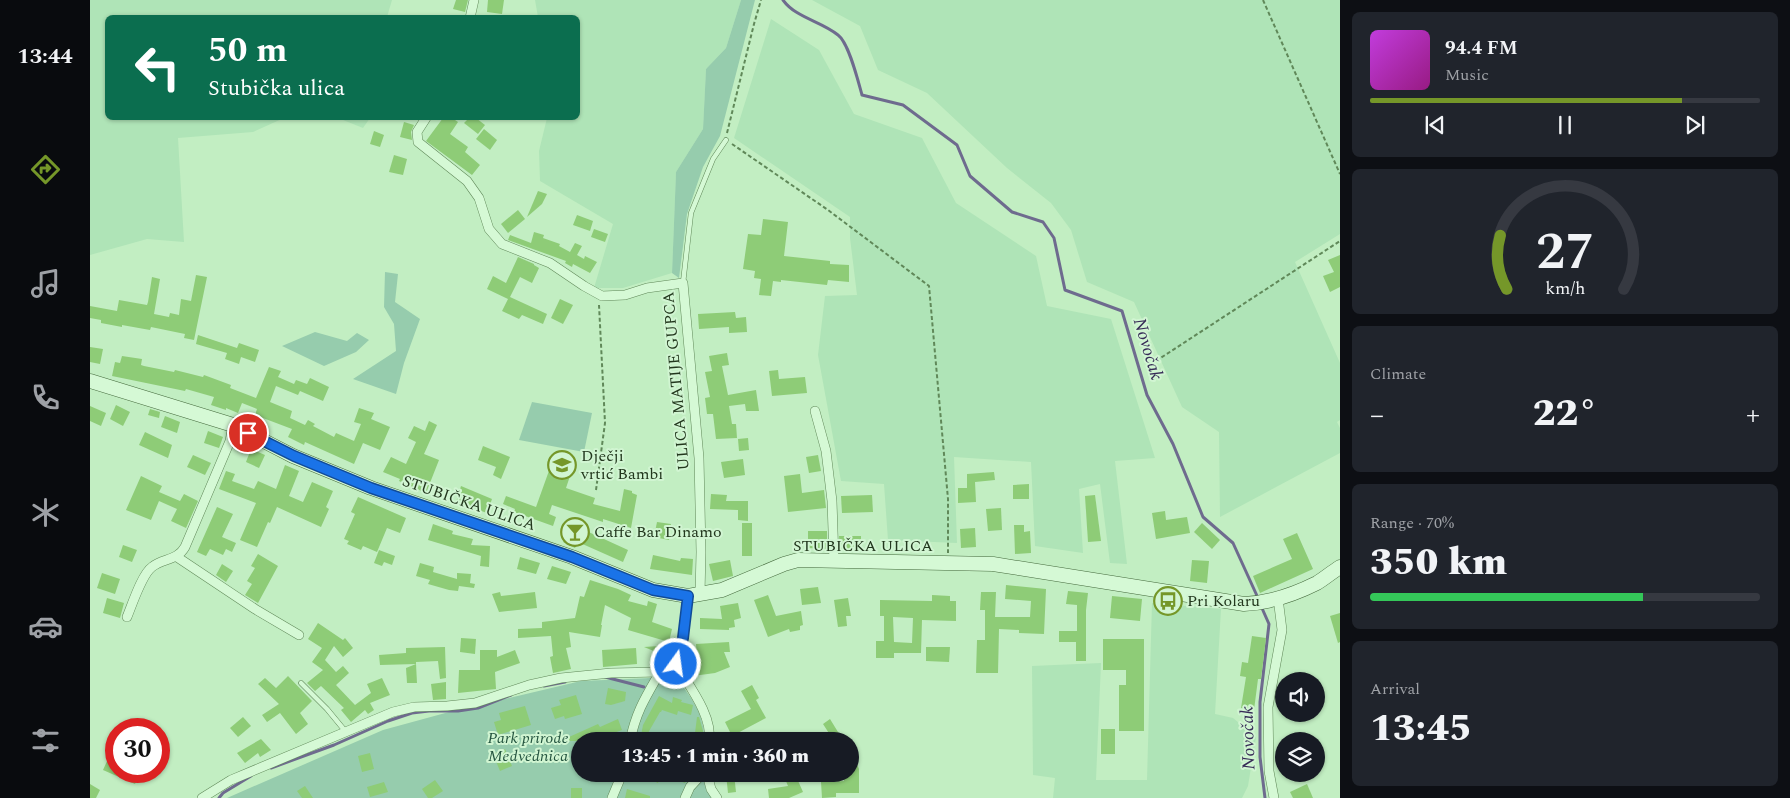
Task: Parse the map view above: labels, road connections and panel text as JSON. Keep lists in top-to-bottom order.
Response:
{
  "streets": {
    "main road": ["STUBIČKA ULICA"],
    "street": ["ULICA MATIJE GUPCA"]
  },
  "crossings": [
    ["ULICA MATIJE GUPCA", "STUBIČKA ULICA"]
  ],
  "water": ["Novočak"],
  "parks": ["Park prirode Medvednica"],
  "places": {
    "school or university": ["Dječji vrtić Bambi"],
    "bar": ["Caffe Bar Dinamo"],
    "bus stop": ["Pri Kolaru"]
  },
  "page": {
    "tabs": "13:44",
    "turn": ["50 m", "Stubička ulica"],
    "song": ["94.4 FM", "Music"],
    "tile": [
      "Climate",
      ["Range · 70%", "350 km"],
      ["Arrival", "13:45"]
    ],
    "heat": ["−", "22°", "+"],
    "limit": "30",
    "trip": "13:45 · 1 min · 360 m",
    "gauge": ["27", "km/h"]
  }
}
